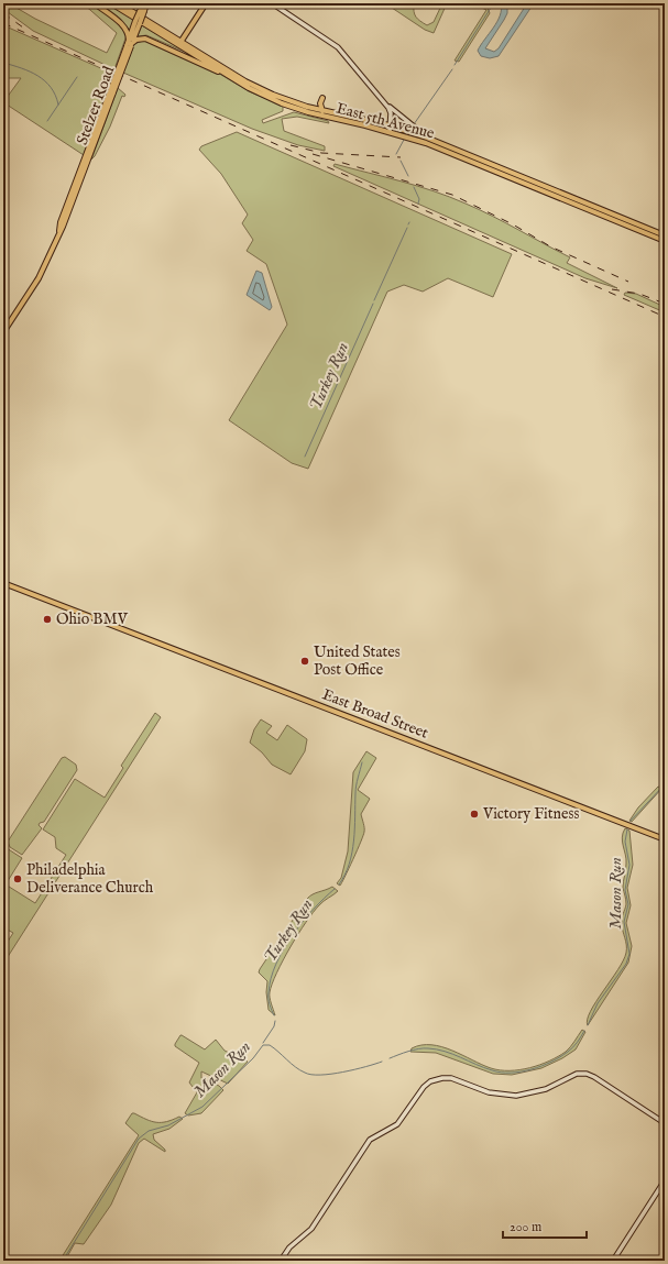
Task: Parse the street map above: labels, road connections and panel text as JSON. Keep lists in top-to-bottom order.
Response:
{
  "streets": {
    "main road": ["Stelzer Road", "East 5th Avenue", "East Broad Street"]
  },
  "water": ["Turkey Run", "Mason Run"],
  "places": [
    "Ohio BMV",
    "United States Post Office",
    "Victory Fitness",
    "Philadelphia Deliverance Church"
  ],
  "scale_bar": "200 m"
}
